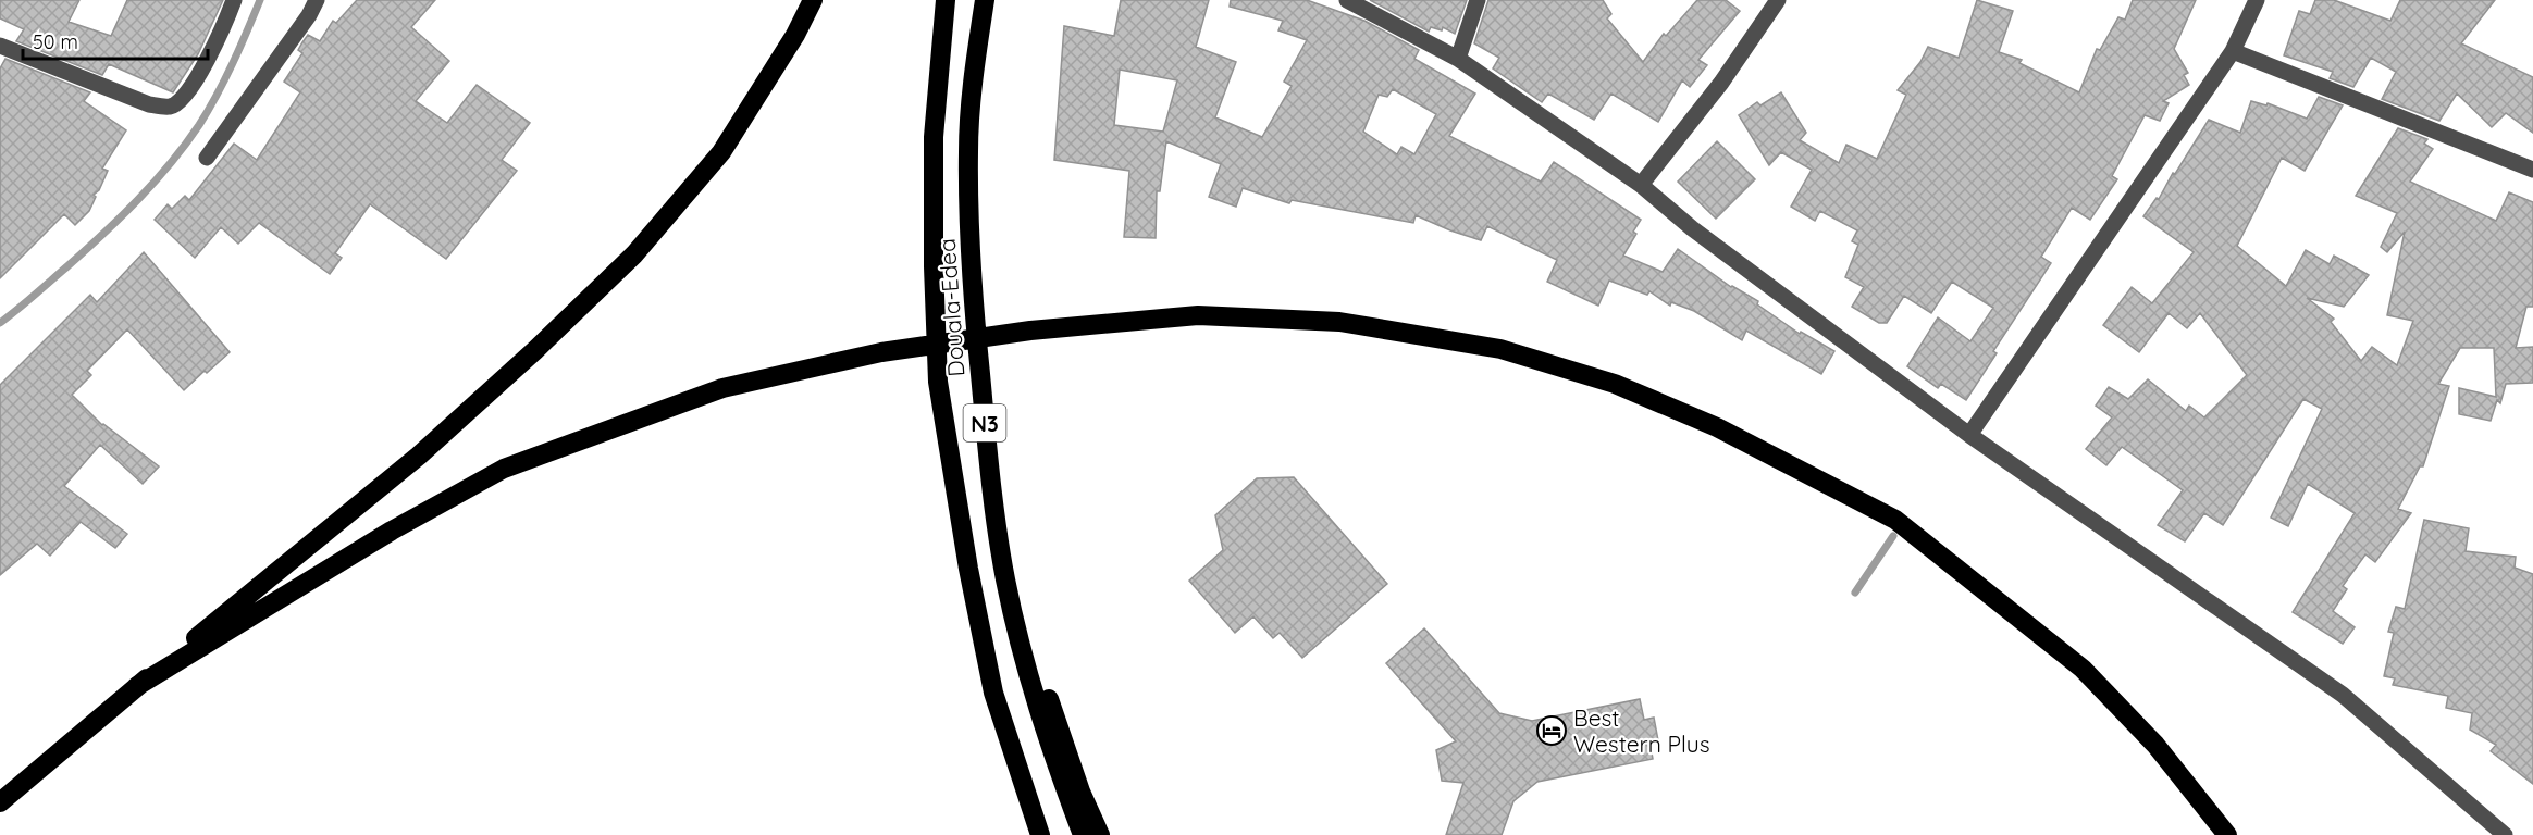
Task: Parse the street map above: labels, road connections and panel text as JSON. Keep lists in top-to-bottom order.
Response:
{
  "streets": {
    "highway": ["Douala-Edea", "N3"]
  },
  "places": {
    "hotel": ["Best Western Plus"]
  },
  "scale_bar": "50 m"
}
